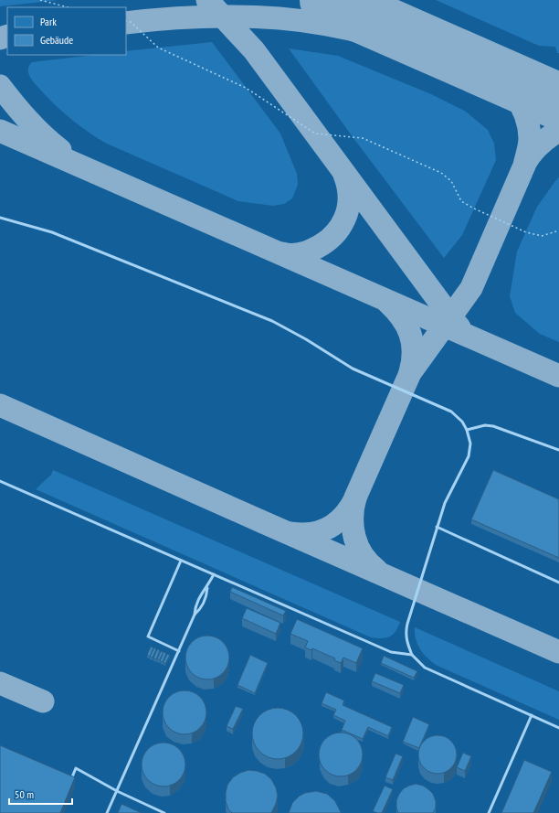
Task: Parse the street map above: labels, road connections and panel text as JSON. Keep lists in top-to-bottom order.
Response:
{
  "legend": ["Park", "Gebäude"],
  "scale_bar": "50 m"
}
